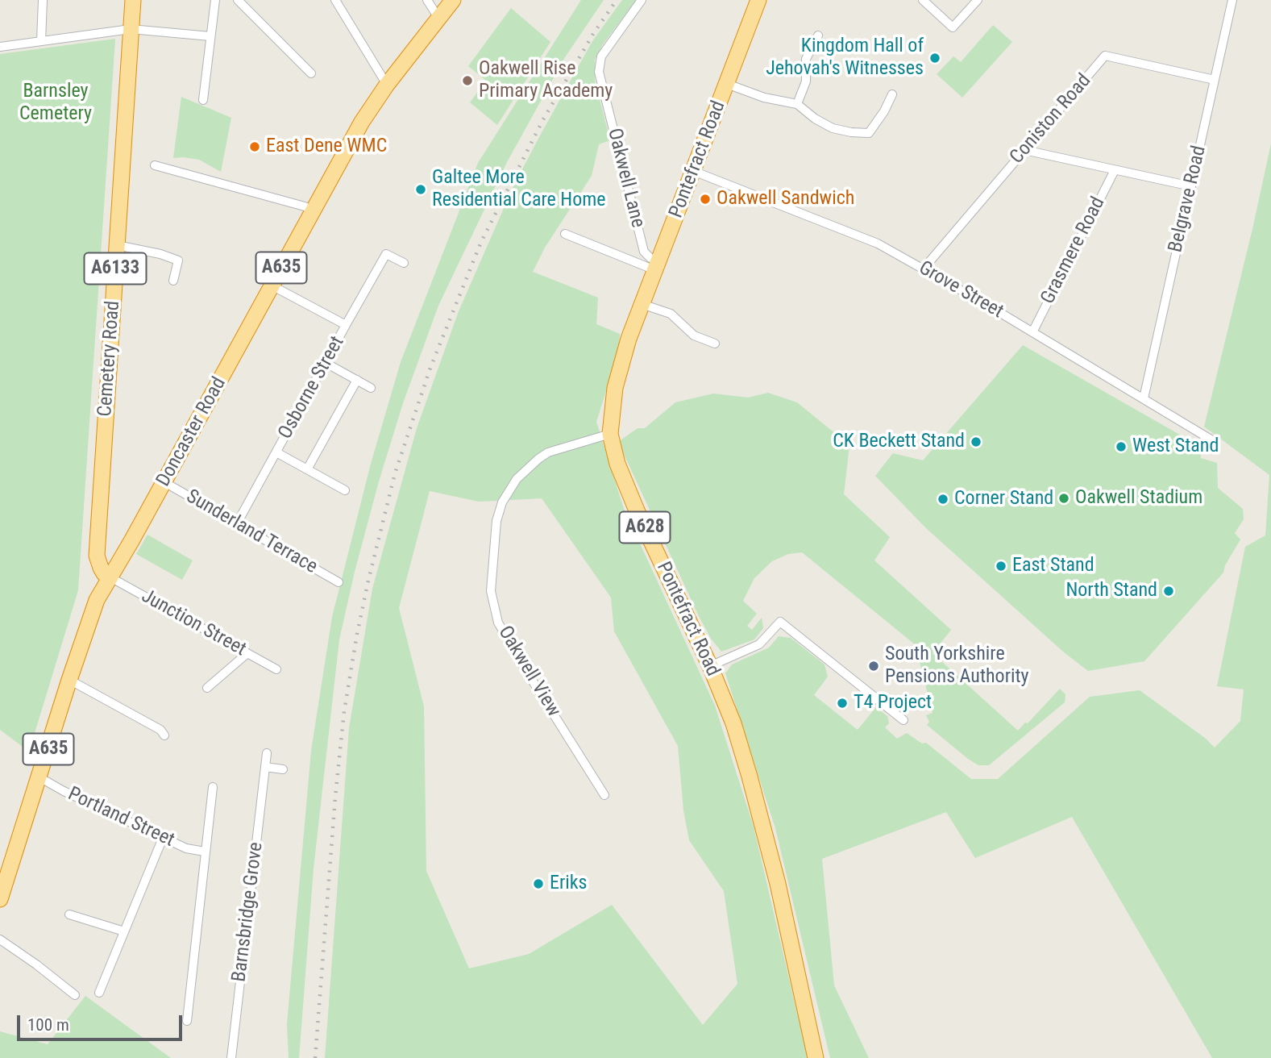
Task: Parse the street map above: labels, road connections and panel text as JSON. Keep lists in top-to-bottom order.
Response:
{
  "streets": {
    "highway": [
      "Pontefract Road",
      "A635",
      "A6133",
      "Cemetery Road",
      "Doncaster Road",
      "A628"
    ],
    "street": [
      "Coniston Road",
      "Oakwell Lane",
      "Belgrave Road",
      "Grasmere Road",
      "Grove Street",
      "Osborne Street",
      "Sunderland Terrace",
      "Junction Street",
      "Oakwell View",
      "Portland Street",
      "Barnsbridge Grove"
    ]
  },
  "crossings": [
    ["Coniston Road", "Belgrave Road"],
    ["Coniston Road", "Grove Street"],
    ["Pontefract Road", "Oakwell Lane"],
    ["Pontefract Road", "Grove Street"],
    ["Pontefract Road", "Oakwell View"],
    ["Belgrave Road", "Grove Street"],
    ["Grasmere Road", "Grove Street"],
    ["A6133", "Cemetery Road"],
    ["A6133", "Doncaster Road"],
    ["Osborne Street", "Doncaster Road"],
    ["Osborne Street", "Sunderland Terrace"],
    ["Doncaster Road", "Sunderland Terrace"],
    ["Doncaster Road", "Junction Street"],
    ["Doncaster Road", "Portland Street"]
  ],
  "parks": ["Barnsley Cemetery"],
  "places": [
    "Kingdom Hall of Jehovah's Witnesses",
    "Oakwell Rise Primary Academy",
    "East Dene WMC",
    "Galtee More Residential Care Home",
    "Oakwell Sandwich",
    "CK Beckett Stand",
    "West Stand",
    "Oakwell Stadium",
    "Corner Stand",
    "East Stand",
    "North Stand",
    "South Yorkshire Pensions Authority",
    "T4 Project",
    "Eriks"
  ],
  "scale_bar": "100 m"
}
